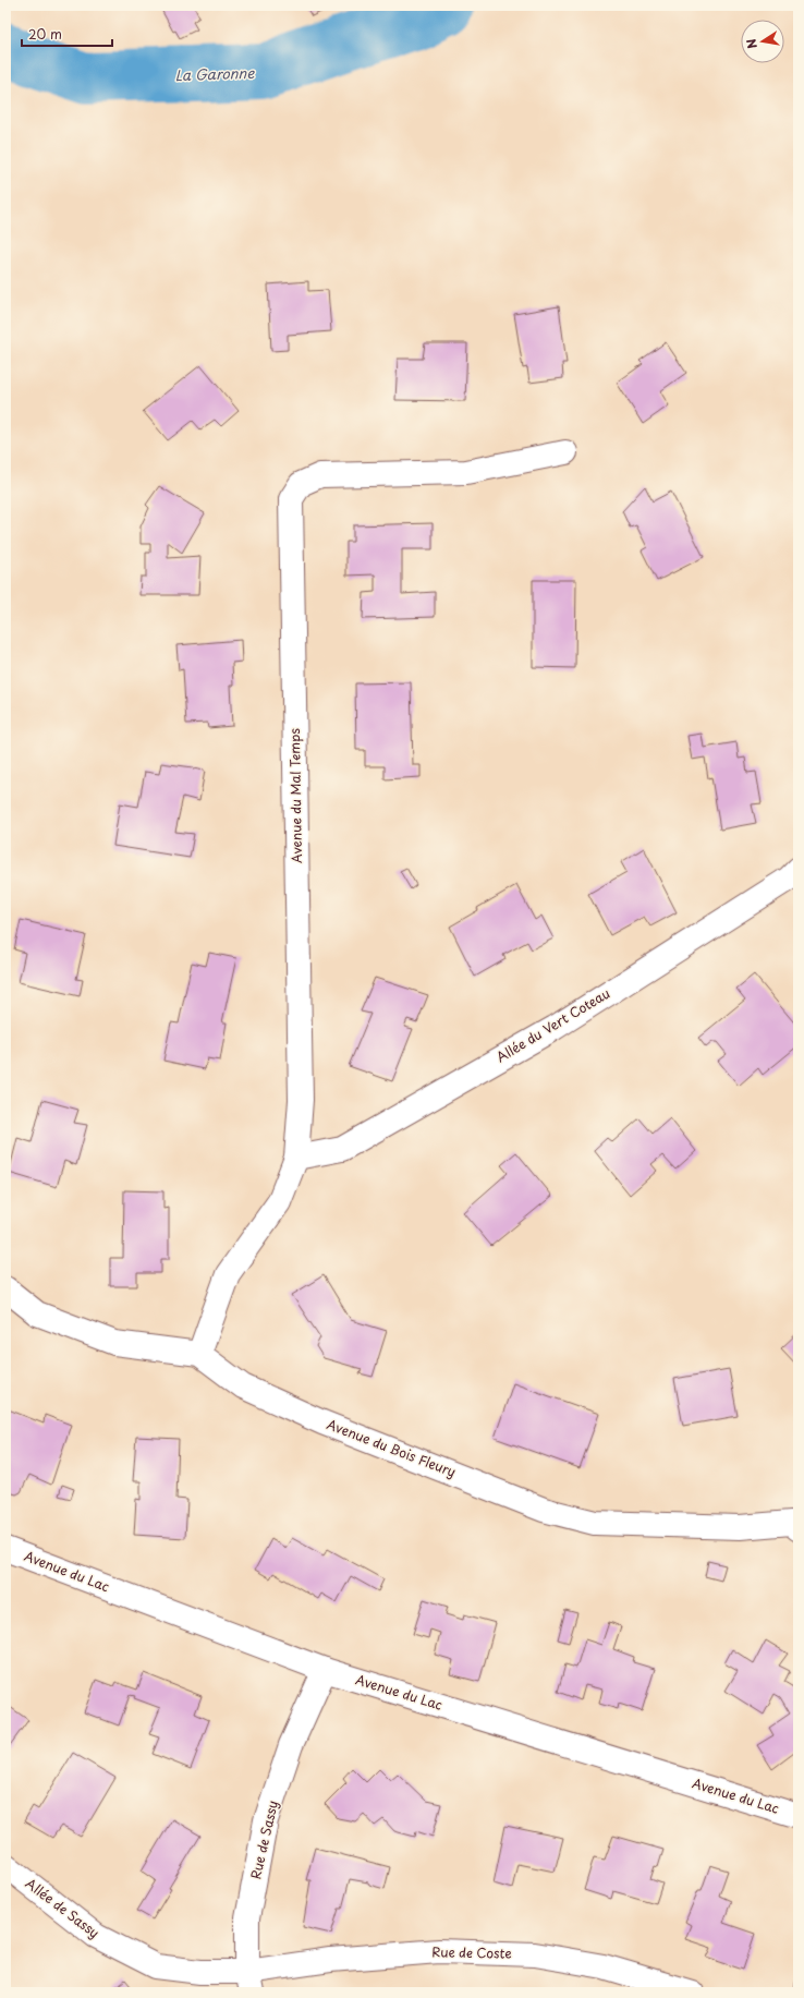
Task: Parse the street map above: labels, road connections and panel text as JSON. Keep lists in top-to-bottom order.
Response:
{
  "streets": {
    "street": [
      "Avenue du Mal Temps",
      "Allée du Vert Coteau",
      "Avenue du Bois Fleury",
      "Avenue du Lac",
      "Rue de Sassy",
      "Allée de Sassy",
      "Rue de Coste"
    ]
  },
  "crossings": [
    ["Avenue du Mal Temps", "Allée du Vert Coteau"],
    ["Avenue du Mal Temps", "Avenue du Bois Fleury"],
    ["Avenue du Lac", "Rue de Sassy"],
    ["Rue de Sassy", "Allée de Sassy"],
    ["Rue de Sassy", "Rue de Coste"],
    ["Allée de Sassy", "Rue de Coste"]
  ],
  "water": ["La Garonne"],
  "scale_bar": "20 m",
  "north": "left"
}
